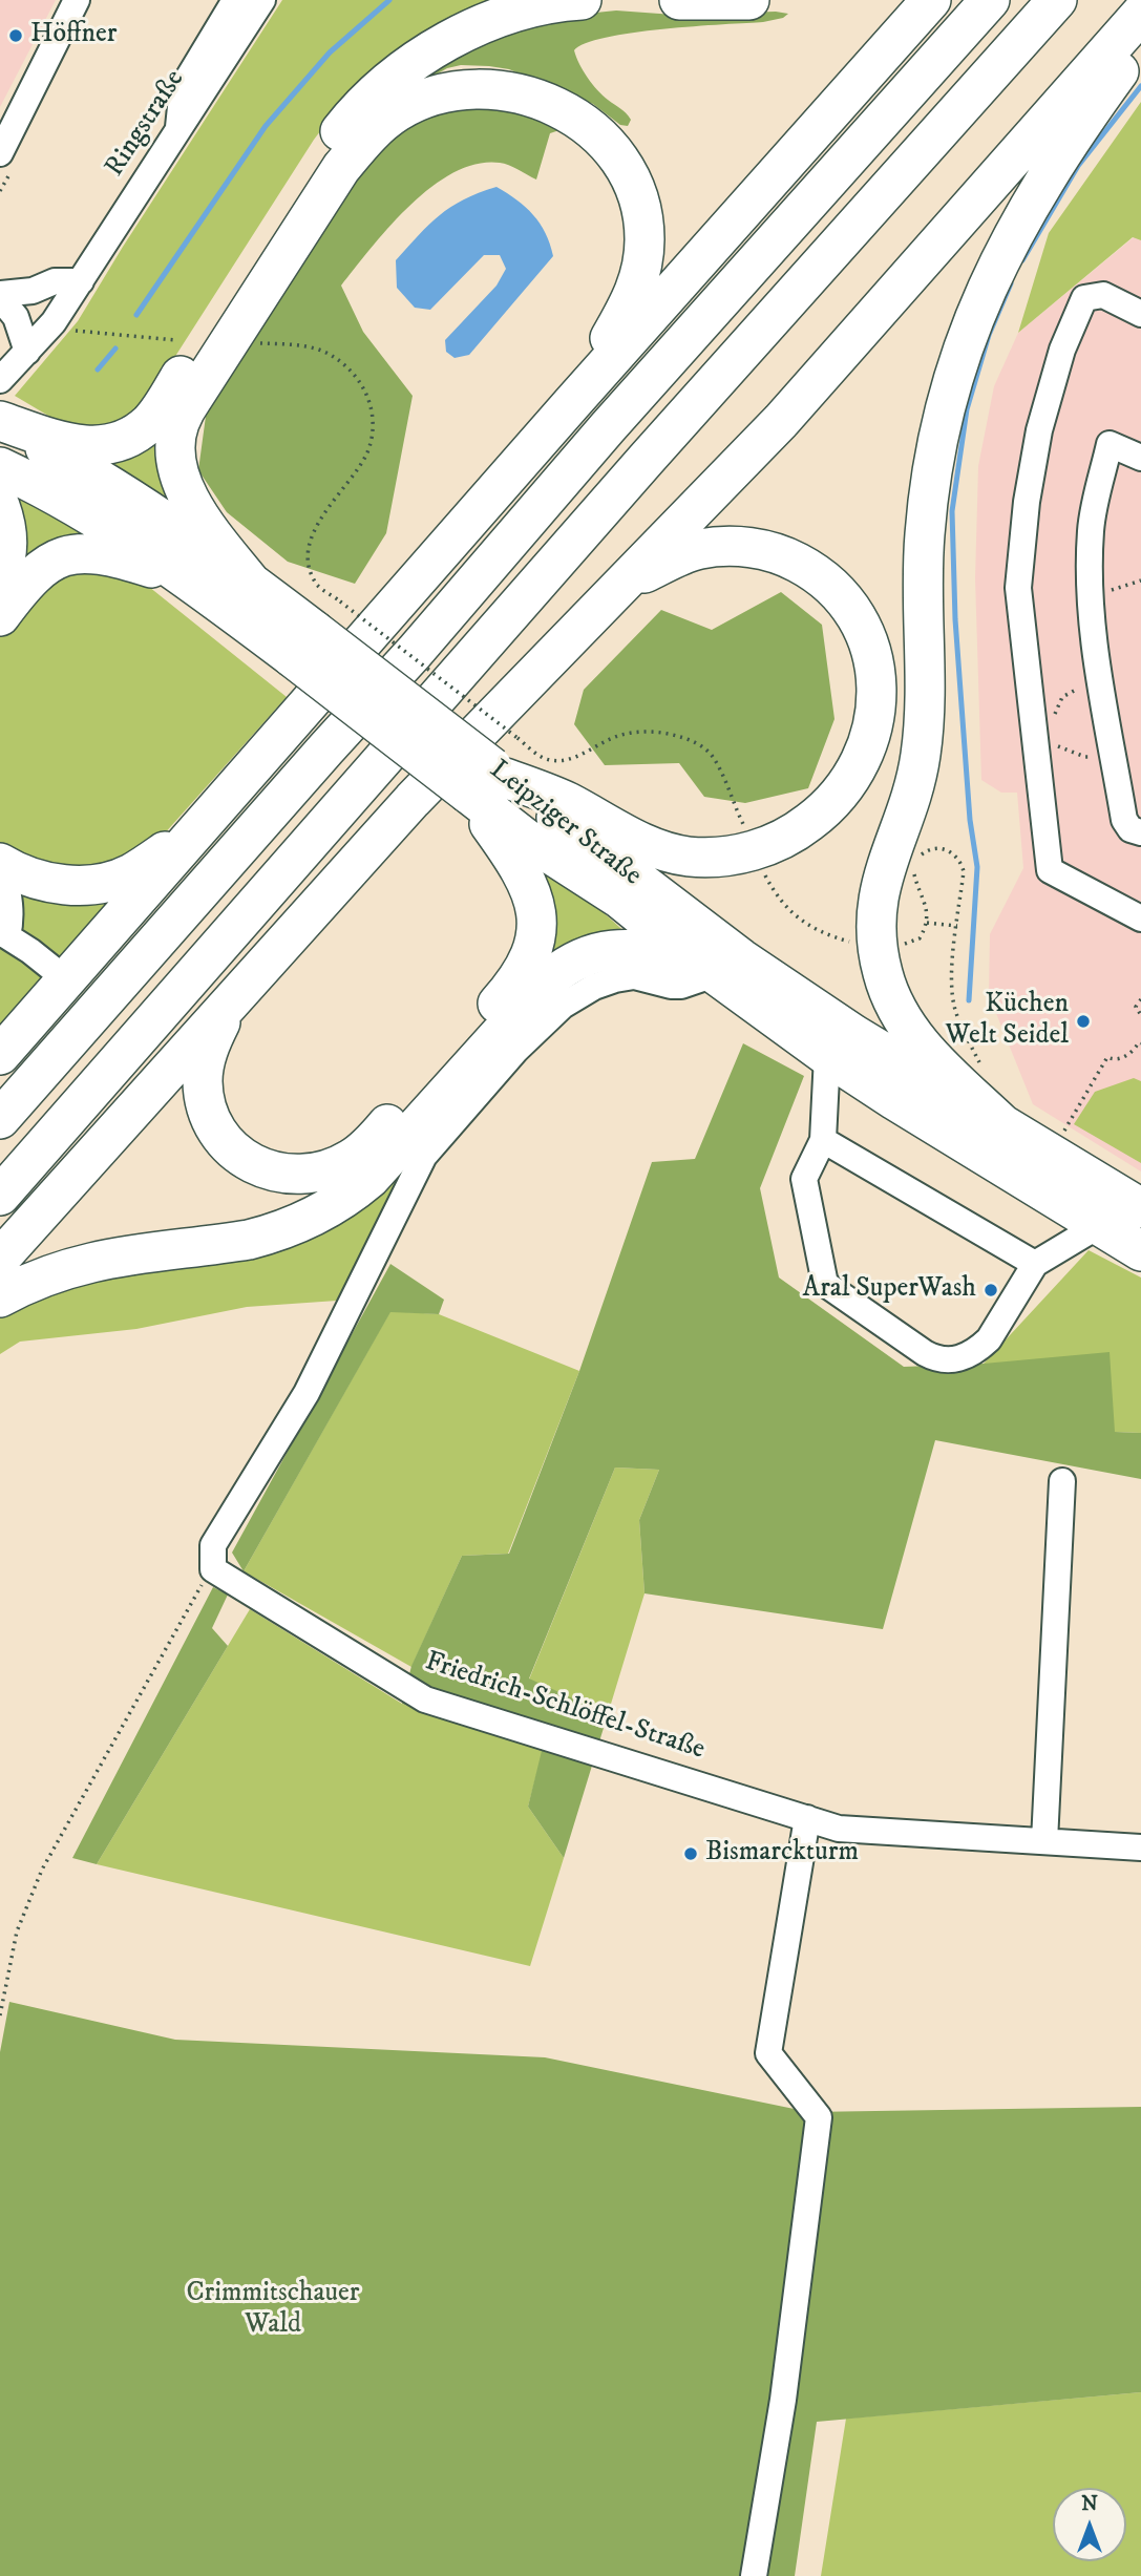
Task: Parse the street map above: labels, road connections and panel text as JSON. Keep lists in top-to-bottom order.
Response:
{
  "streets": {
    "highway": ["Leipziger Straße"],
    "street": ["Ringstraße", "Friedrich-Schlöffel-Straße"]
  },
  "parks": ["Crimmitschauer Wald"],
  "places": [
    "Höffner",
    "Küchen Welt Seidel",
    "Aral SuperWash",
    "Bismarckturm"
  ],
  "north": "top"
}
